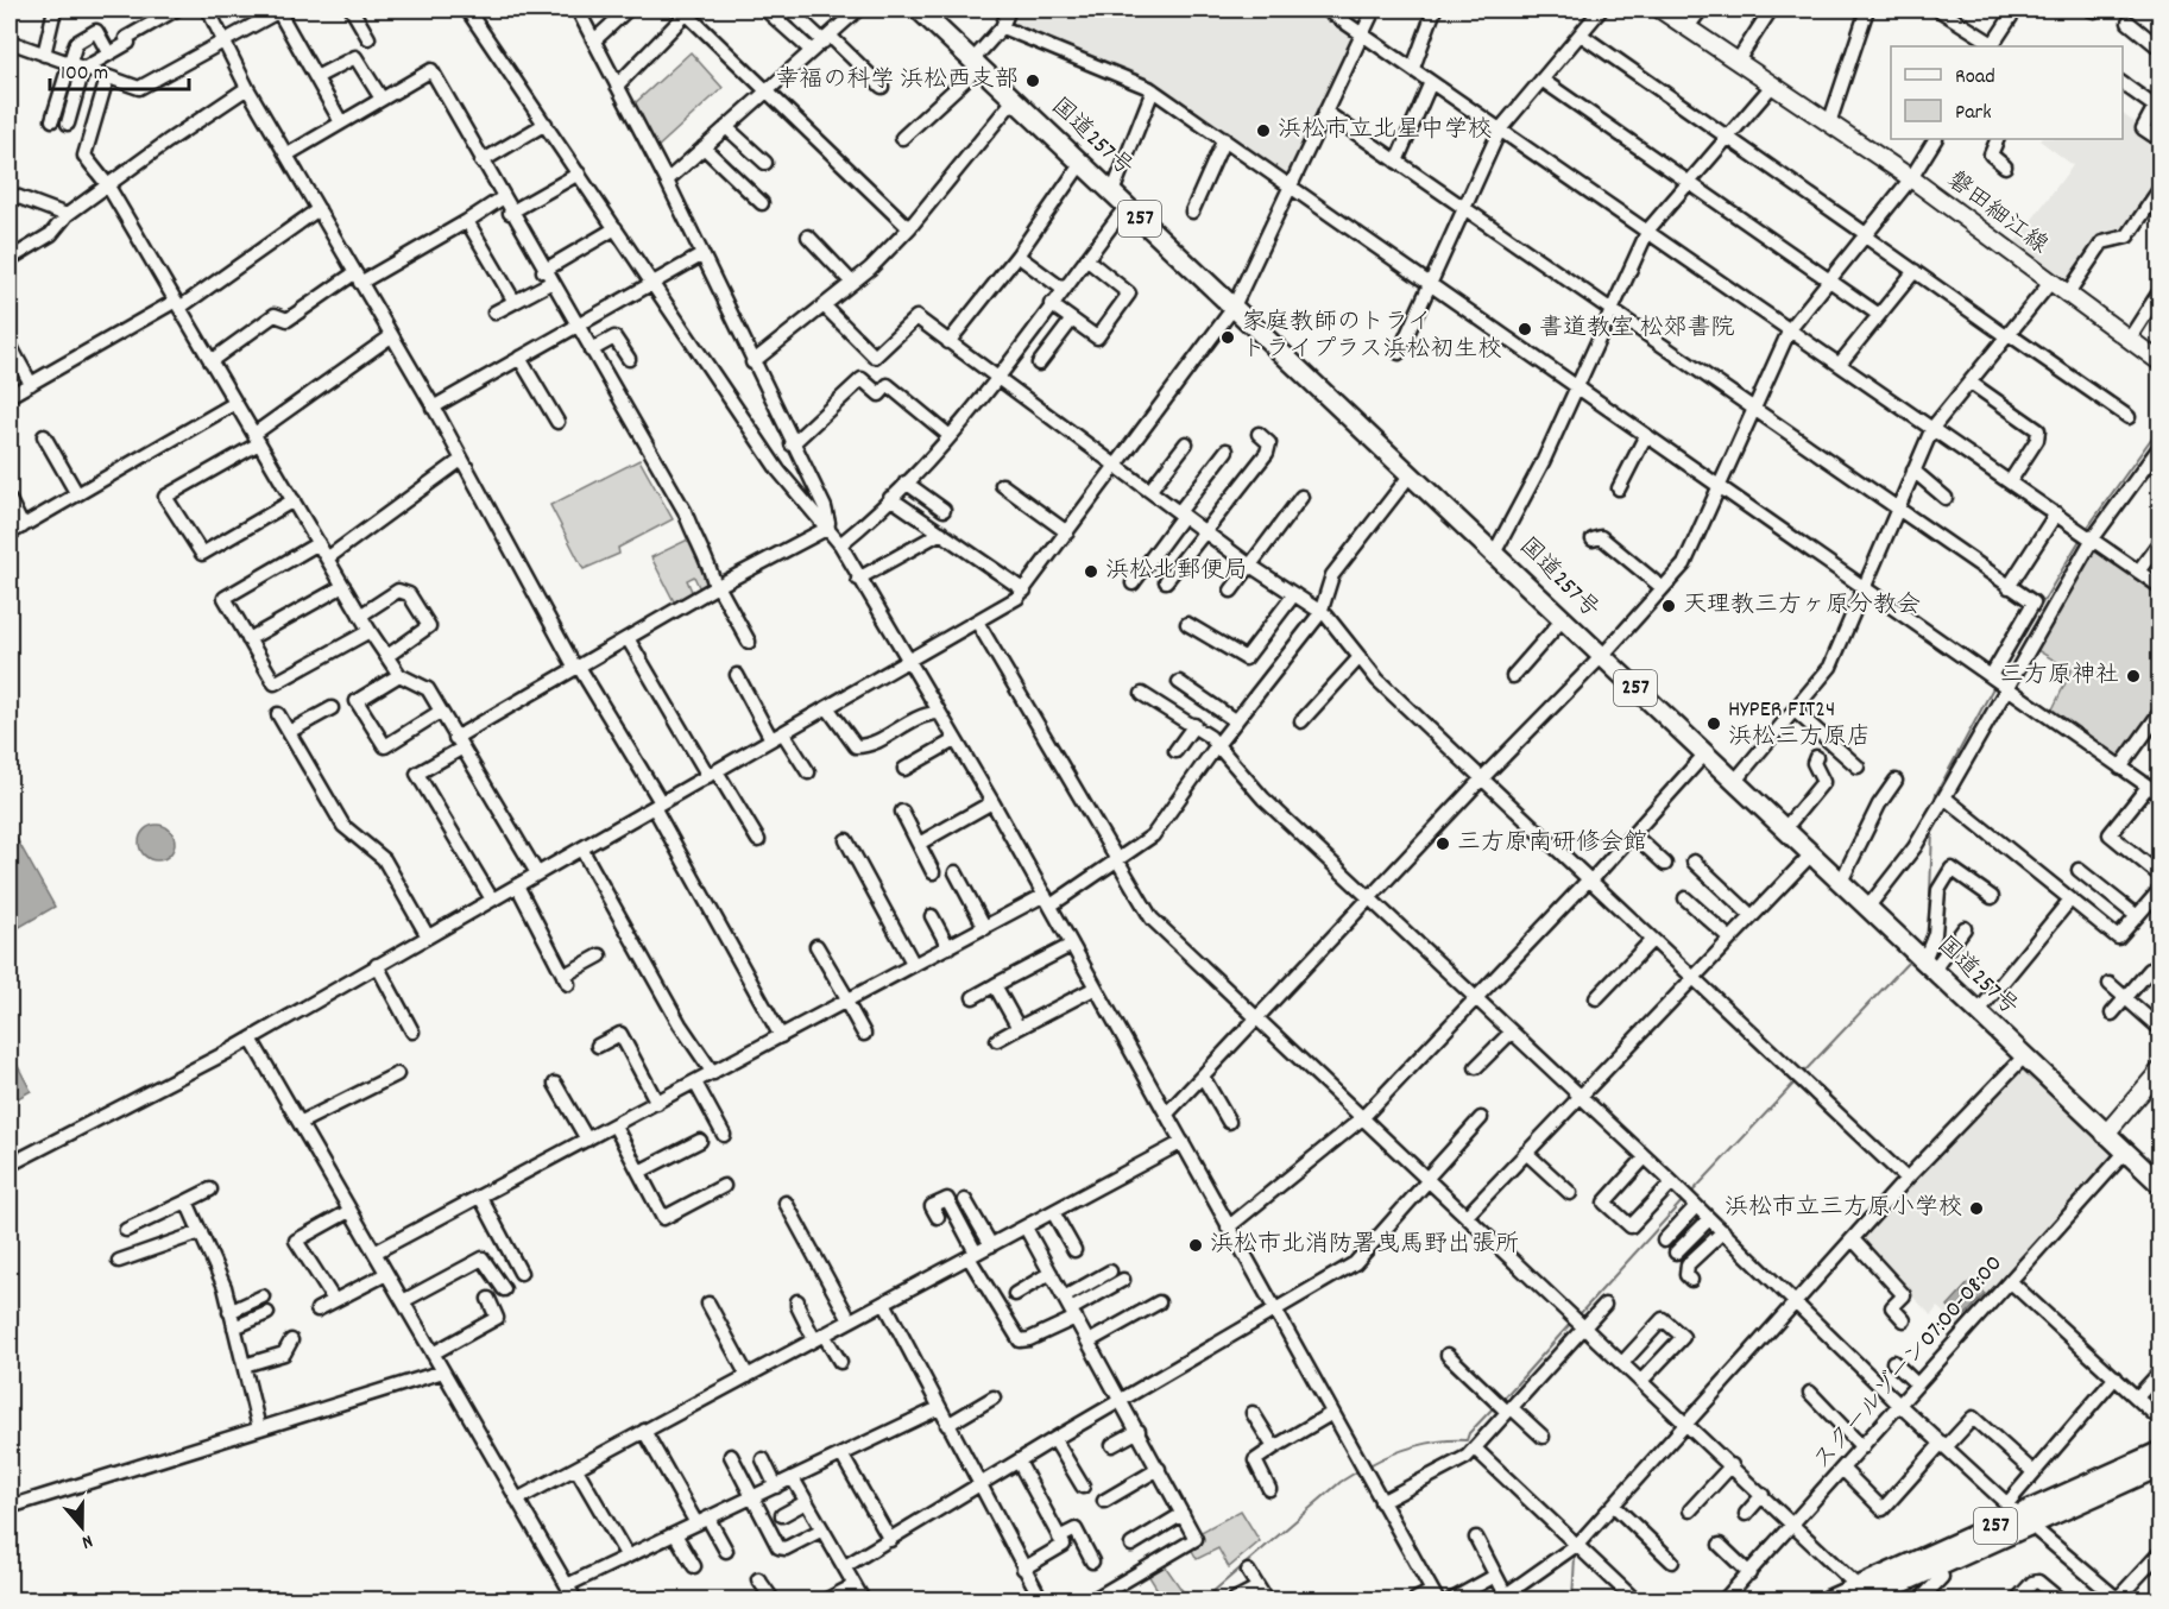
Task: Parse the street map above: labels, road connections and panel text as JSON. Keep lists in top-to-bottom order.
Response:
{
  "streets": {
    "highway": ["国道257号", "257"],
    "main road": ["磐田細江線"],
    "street": ["スクールゾーン07:00-08:00"]
  },
  "crossings": [
    ["国道257号", "スクールゾーン07:00-08:00"]
  ],
  "places": [
    "幸福の科学 浜松西支部",
    "浜松市立北星中学校",
    "書道教室 松郊書院",
    "家庭教師のトライ トライプラス浜松初生校",
    "浜松北郵便局",
    "天理教三方ヶ原分教会",
    "三方原神社",
    "HYPER FIT24 浜松三方原店",
    "三方原南研修会館",
    "浜松市立三方原小学校",
    "浜松市北消防署曳馬野出張所"
  ],
  "legend": ["Road", "Park"],
  "scale_bar": "100 m",
  "north": "bottom"
}
